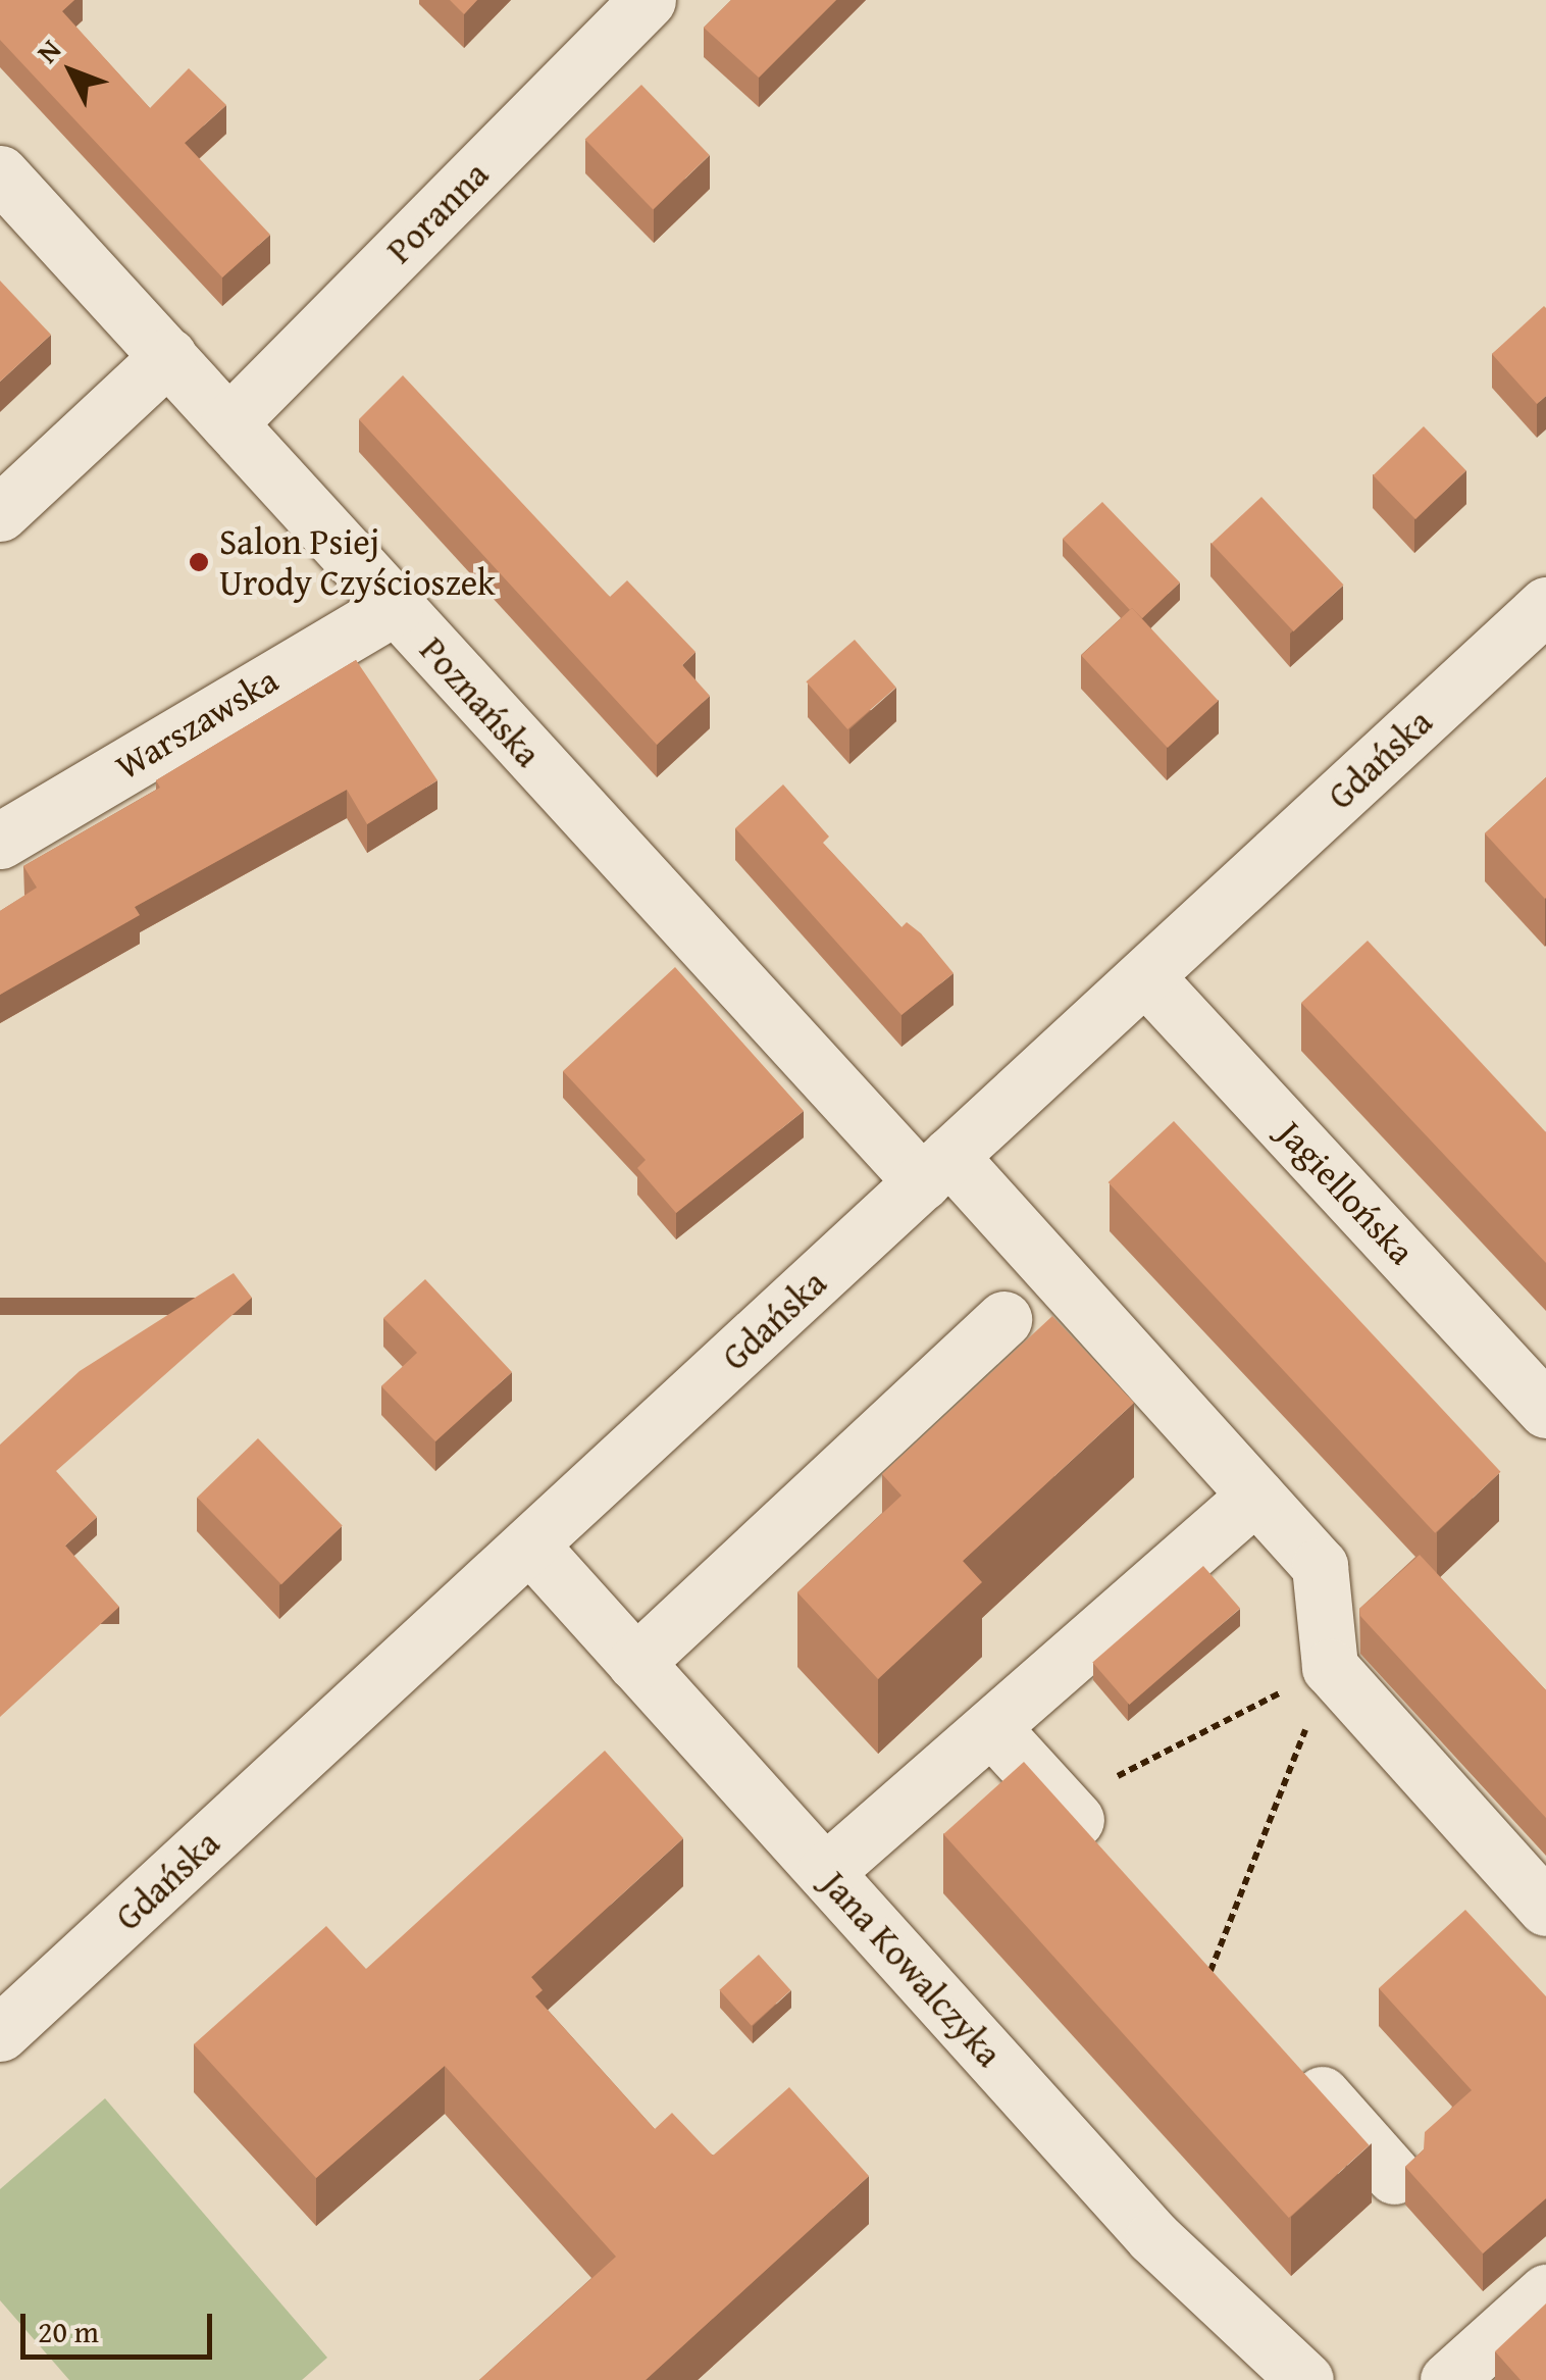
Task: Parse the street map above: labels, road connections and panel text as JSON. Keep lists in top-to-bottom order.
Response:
{
  "streets": {
    "street": [
      "Poranna",
      "Poznańska",
      "Warszawska",
      "Gdańska",
      "Jagiellońska",
      "Jana Kowalczyka"
    ]
  },
  "crossings": [
    ["Poranna", "Poznańska"],
    ["Poznańska", "Warszawska"],
    ["Poznańska", "Gdańska"],
    ["Gdańska", "Jagiellońska"],
    ["Gdańska", "Jana Kowalczyka"]
  ],
  "places": ["Salon Psiej Urody Czyścioszek"],
  "scale_bar": "20 m",
  "north": "top left"
}
